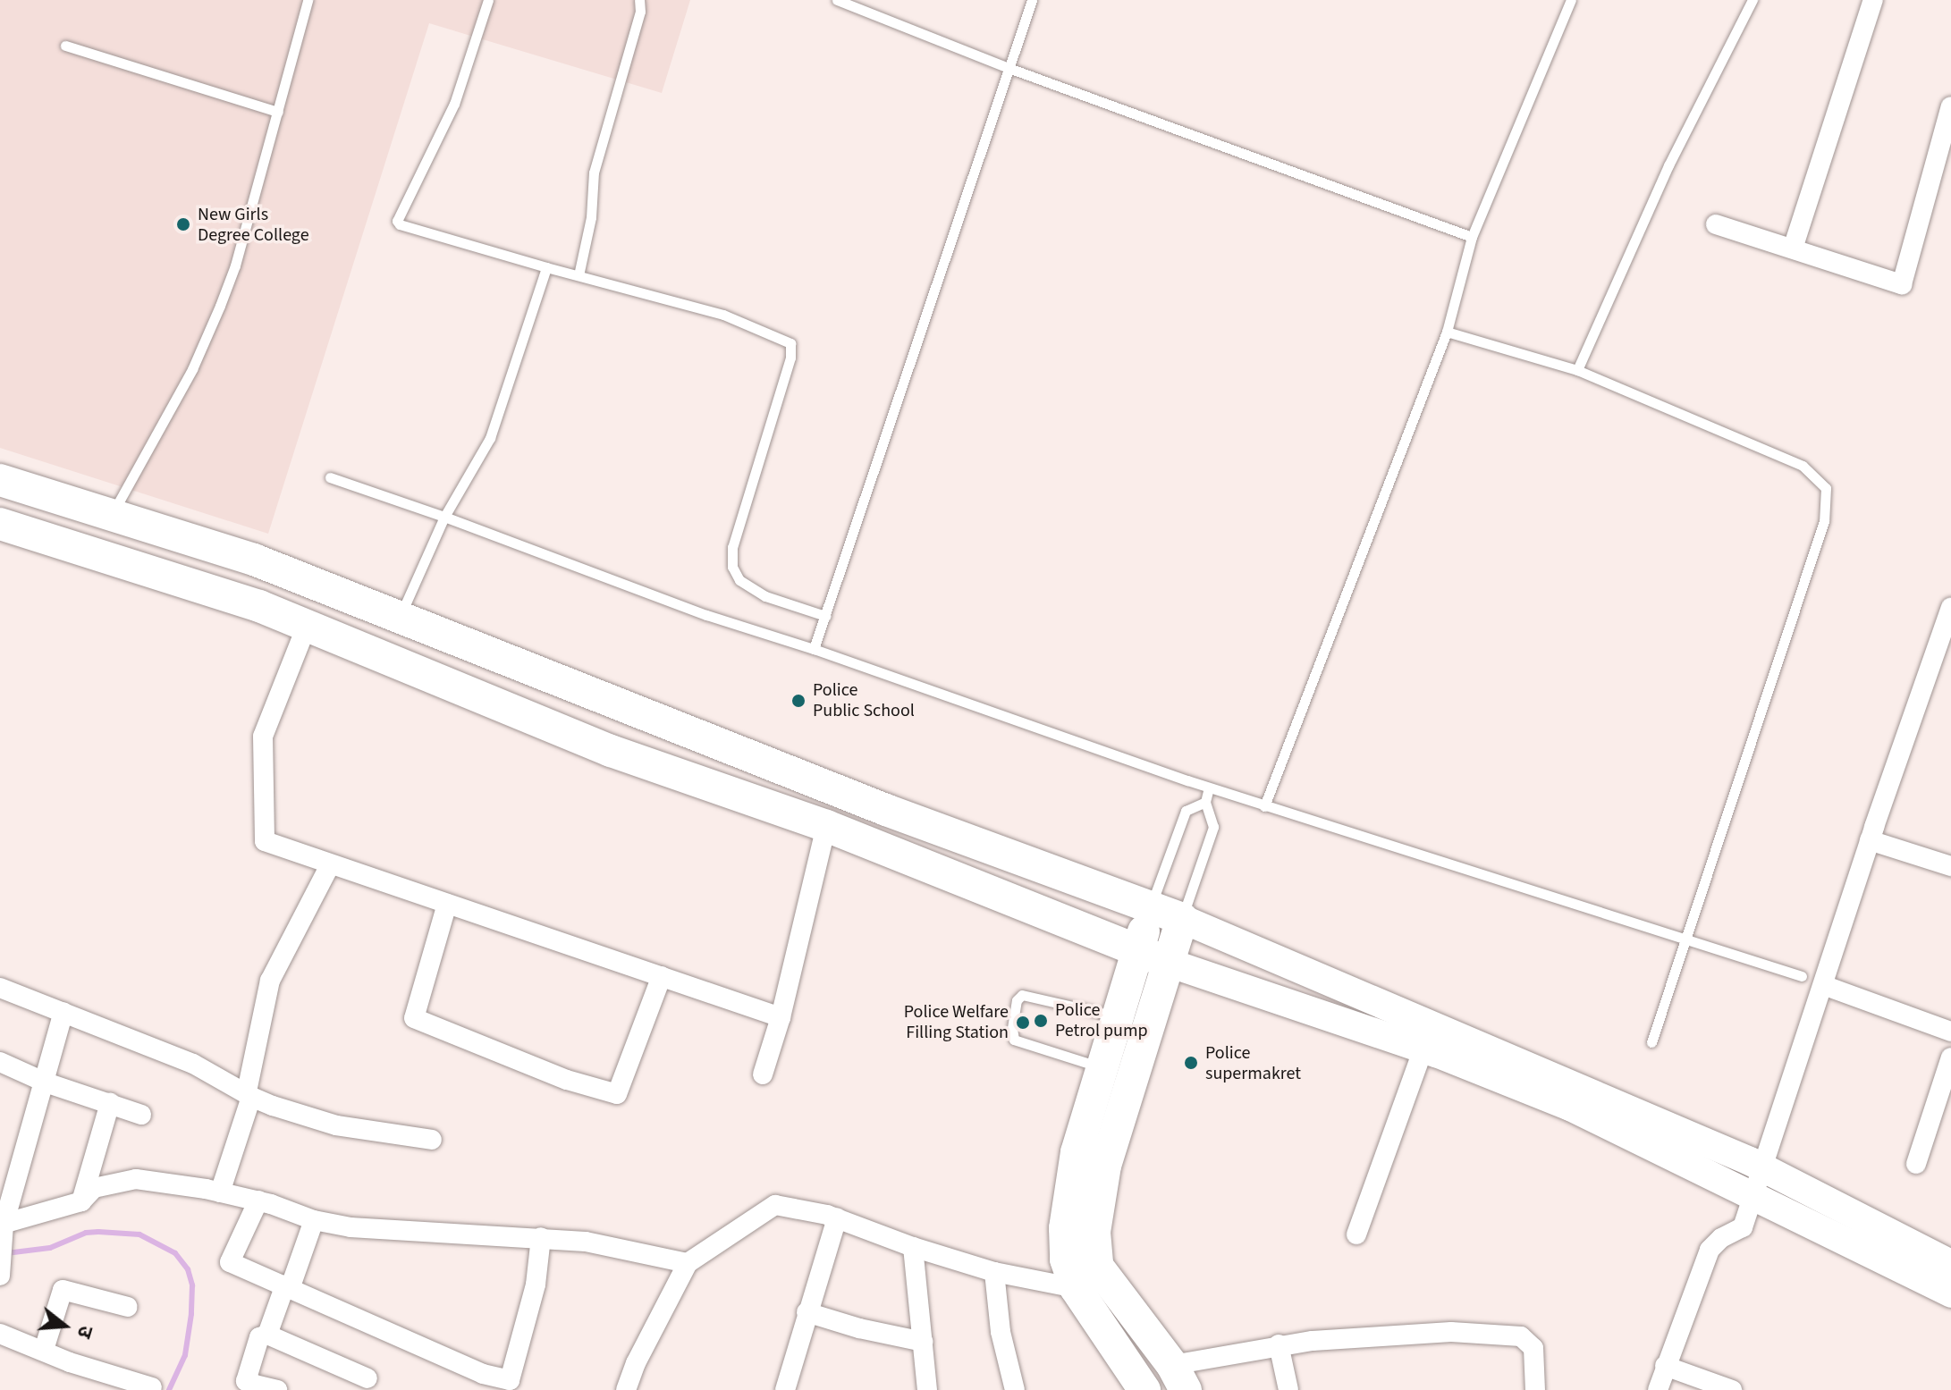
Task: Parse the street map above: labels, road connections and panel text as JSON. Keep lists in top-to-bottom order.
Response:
{
  "places": [
    "New Girls Degree College",
    "Police Public School",
    "Police Petrol pump",
    "Police Welfare Filling Station",
    "Police supermakret"
  ],
  "north": "right"
}
